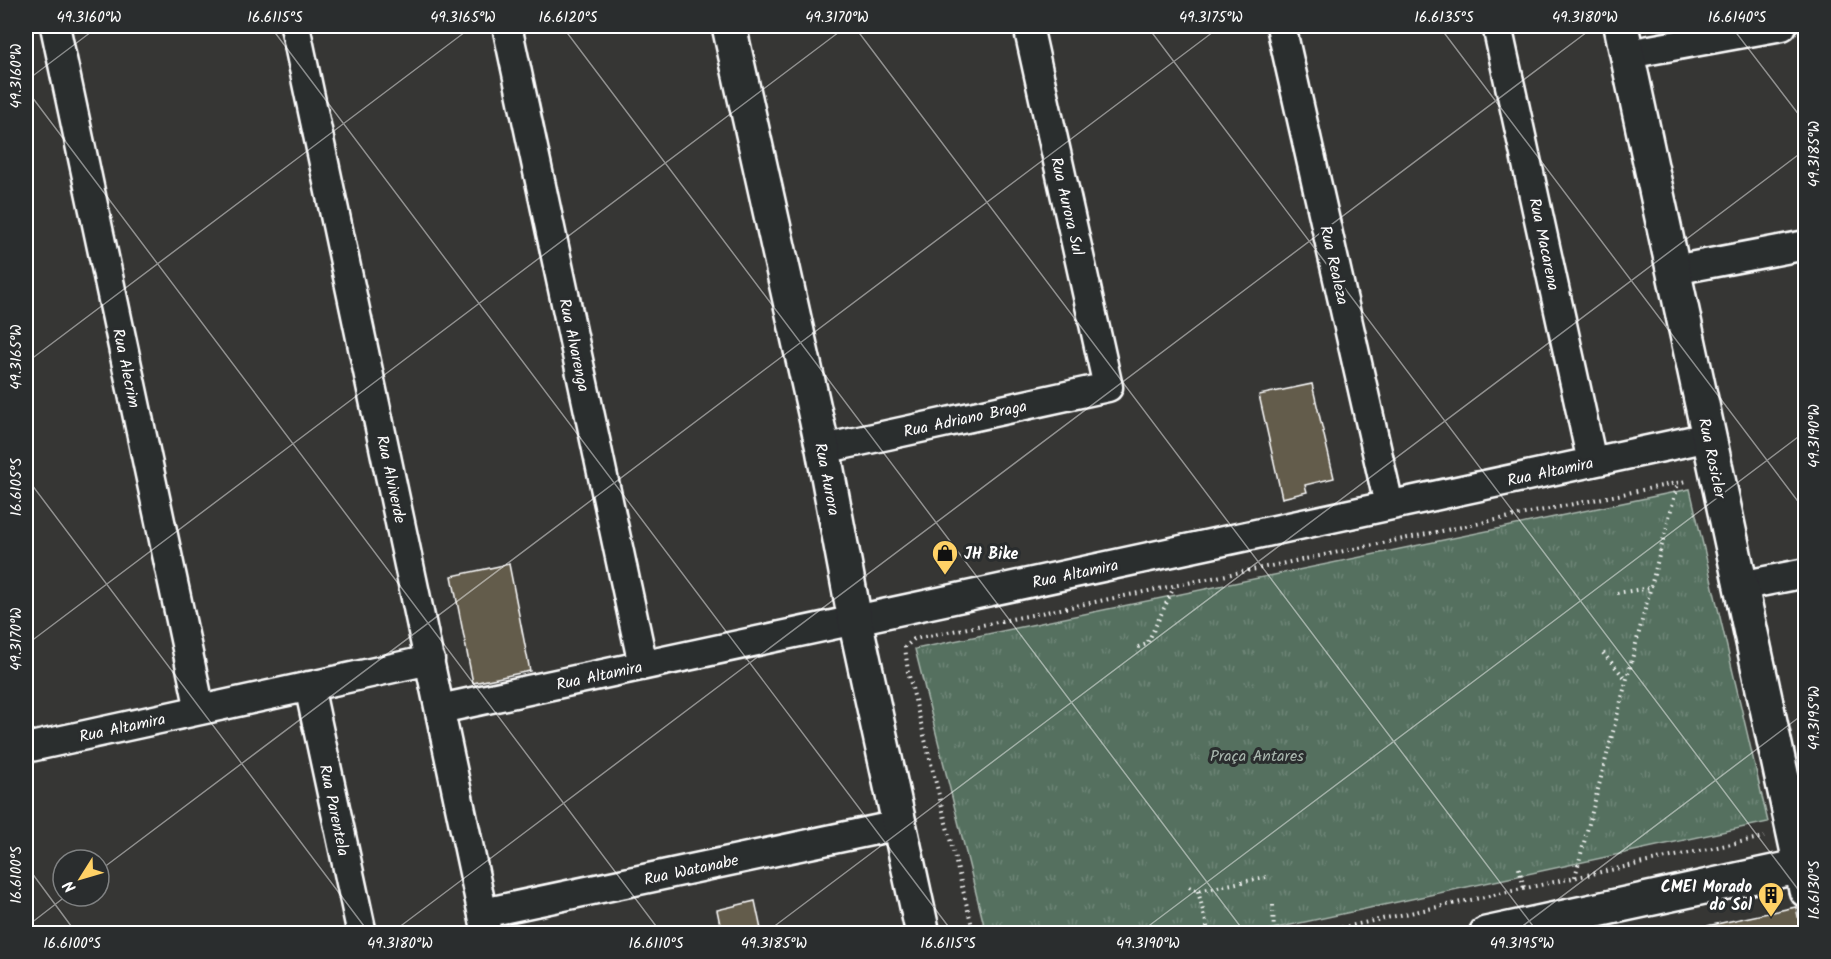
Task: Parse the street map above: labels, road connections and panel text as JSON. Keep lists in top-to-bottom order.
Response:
{
  "streets": {
    "street": [
      "Rua Aurora Sul",
      "Rua Macarena",
      "Rua Realeza",
      "Rua Alvarenga",
      "Rua Alecrim",
      "Rua Adriano Braga",
      "Rua Rosicler",
      "Rua Altamira",
      "Rua Alviverde",
      "Rua Aurora",
      "Rua Parentela",
      "Rua Watanabe"
    ]
  },
  "crossings": [
    ["Rua Aurora Sul", "Rua Adriano Braga"],
    ["Rua Macarena", "Rua Altamira"],
    ["Rua Realeza", "Rua Altamira"],
    ["Rua Alvarenga", "Rua Altamira"],
    ["Rua Alecrim", "Rua Altamira"],
    ["Rua Adriano Braga", "Rua Aurora"],
    ["Rua Rosicler", "Rua Altamira"],
    ["Rua Altamira", "Rua Alviverde"],
    ["Rua Altamira", "Rua Aurora"],
    ["Rua Altamira", "Rua Parentela"],
    ["Rua Alviverde", "Rua Watanabe"],
    ["Rua Aurora", "Rua Watanabe"]
  ],
  "parks": ["Praça Antares"],
  "places": {
    "shop": ["JH Bike"],
    "building": ["CMEI Morado do Sol"]
  },
  "north": "bottom left",
  "coordinates": [
    "49.3160°W",
    "16.6115°S",
    "49.3165°W",
    "16.6120°S",
    "49.3170°W",
    "49.3175°W",
    "16.6135°S",
    "49.3180°W",
    "16.6140°S",
    "49.3185°W",
    "49.3190°W",
    "16.6105°S",
    "49.3195°W",
    "16.6100°S",
    "16.6130°S",
    "16.6110°S"
  ]
}
